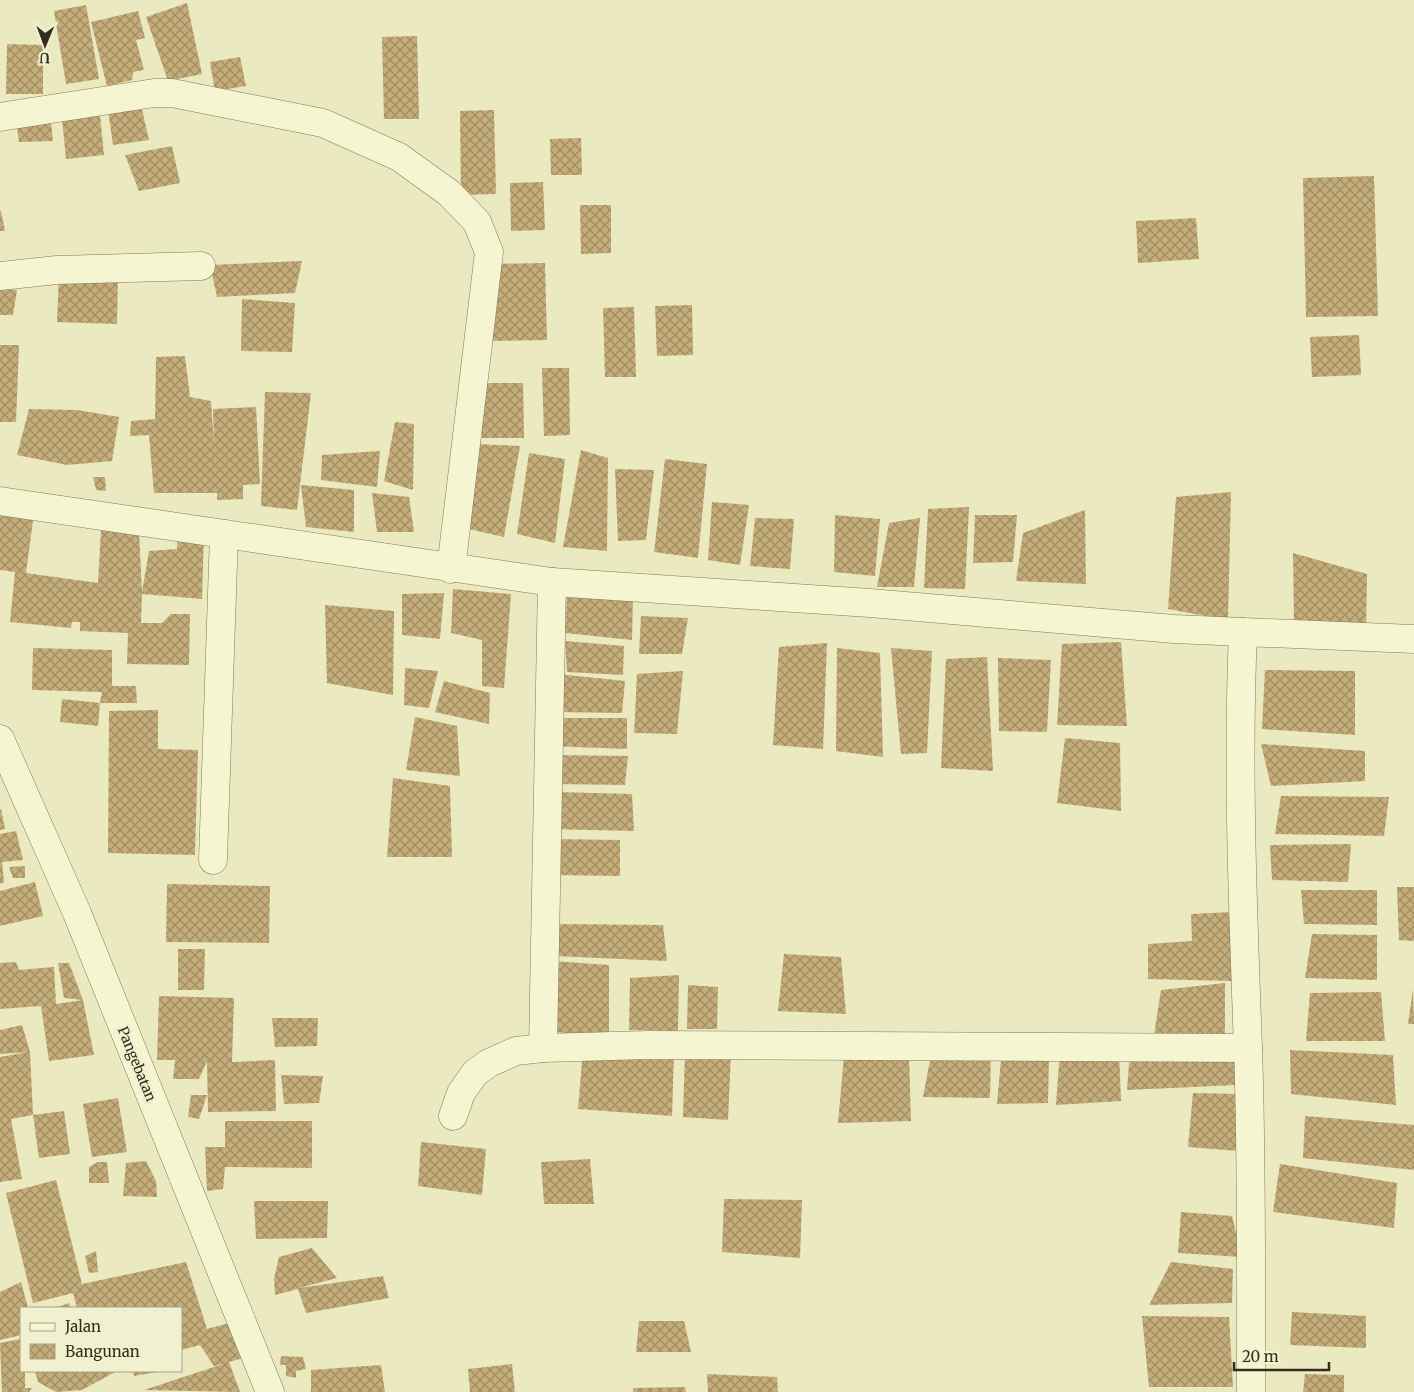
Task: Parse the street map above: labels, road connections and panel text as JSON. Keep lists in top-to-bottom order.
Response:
{
  "streets": {
    "street": ["Pangebatan"]
  },
  "legend": ["Jalan", "Bangunan"],
  "scale_bar": "20 m",
  "north": "bottom"
}
